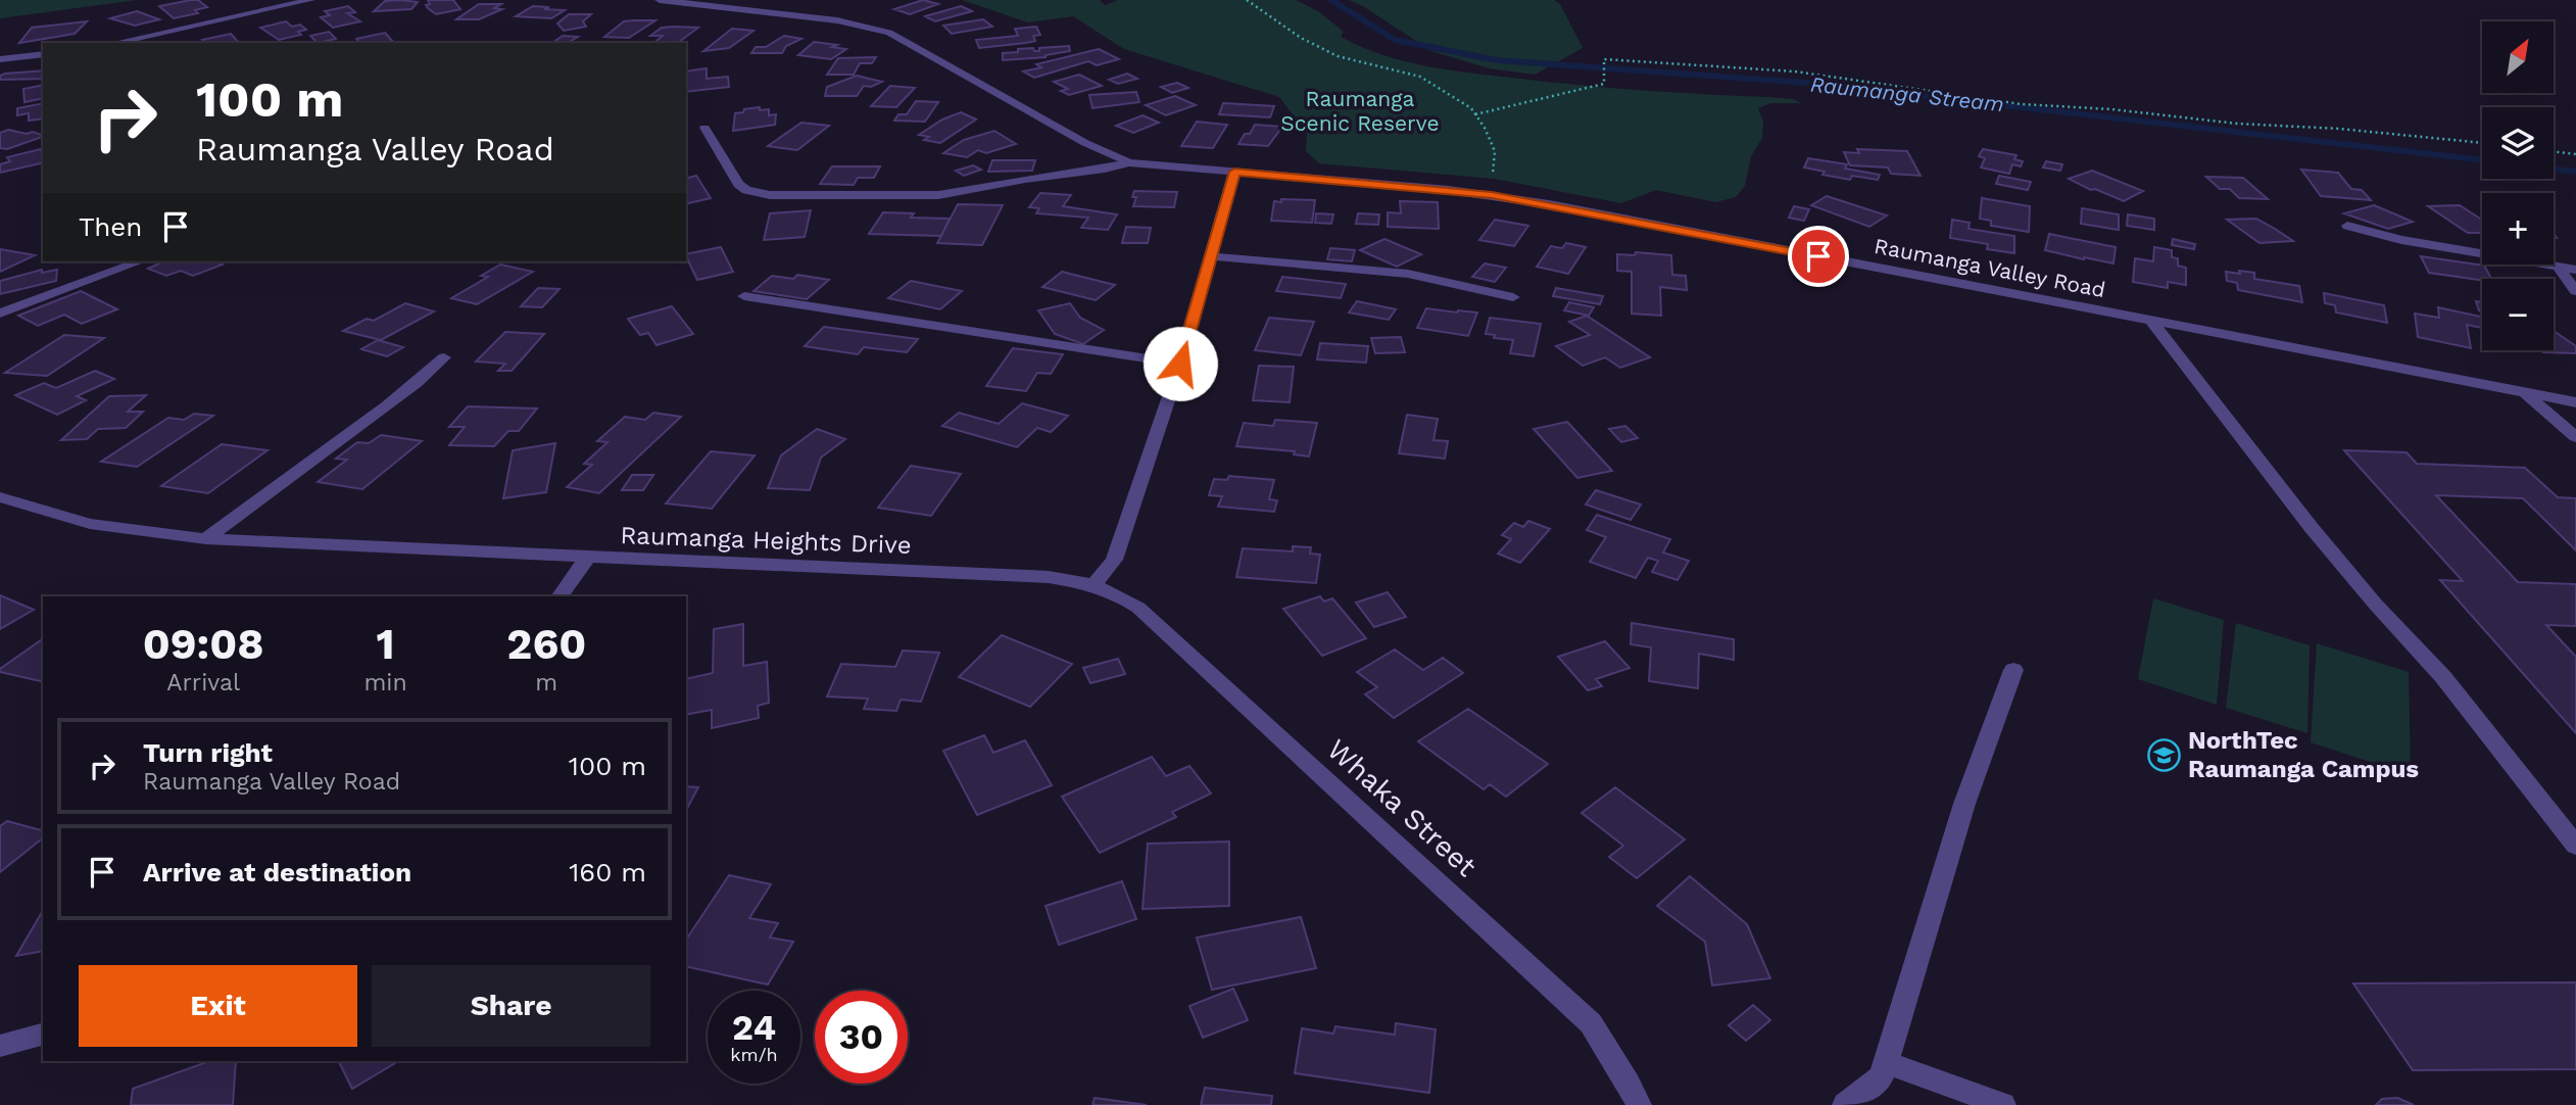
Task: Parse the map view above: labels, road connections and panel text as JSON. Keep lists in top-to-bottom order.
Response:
{
  "streets": {
    "street": ["Raumanga Valley Road", "Raumanga Heights Drive", "Whaka Street"]
  },
  "crossings": [
    ["Raumanga Heights Drive", "Whaka Street"]
  ],
  "water": ["Raumanga Stream"],
  "parks": ["Raumanga Scenic Reserve"],
  "places": {
    "school or university": ["NorthTec Raumanga Campus"]
  },
  "north": "top right",
  "page": {
    "map_buttons": ["+", "−"],
    "turn": ["100 m", "Raumanga Valley Road"],
    "then": "Then",
    "eta": [
      "09:08",
      "Arrival",
      "1",
      "min",
      "260",
      "m"
    ],
    "list": [
      {
        "name": "Turn right",
        "note": "Raumanga Valley Road",
        "value": "100 m"
      },
      {
        "name": "Arrive at destination",
        "value": "160 m"
      }
    ],
    "buttons": ["Exit", "Share"],
    "speed": "24 km/h",
    "limit": "30"
  }
}
